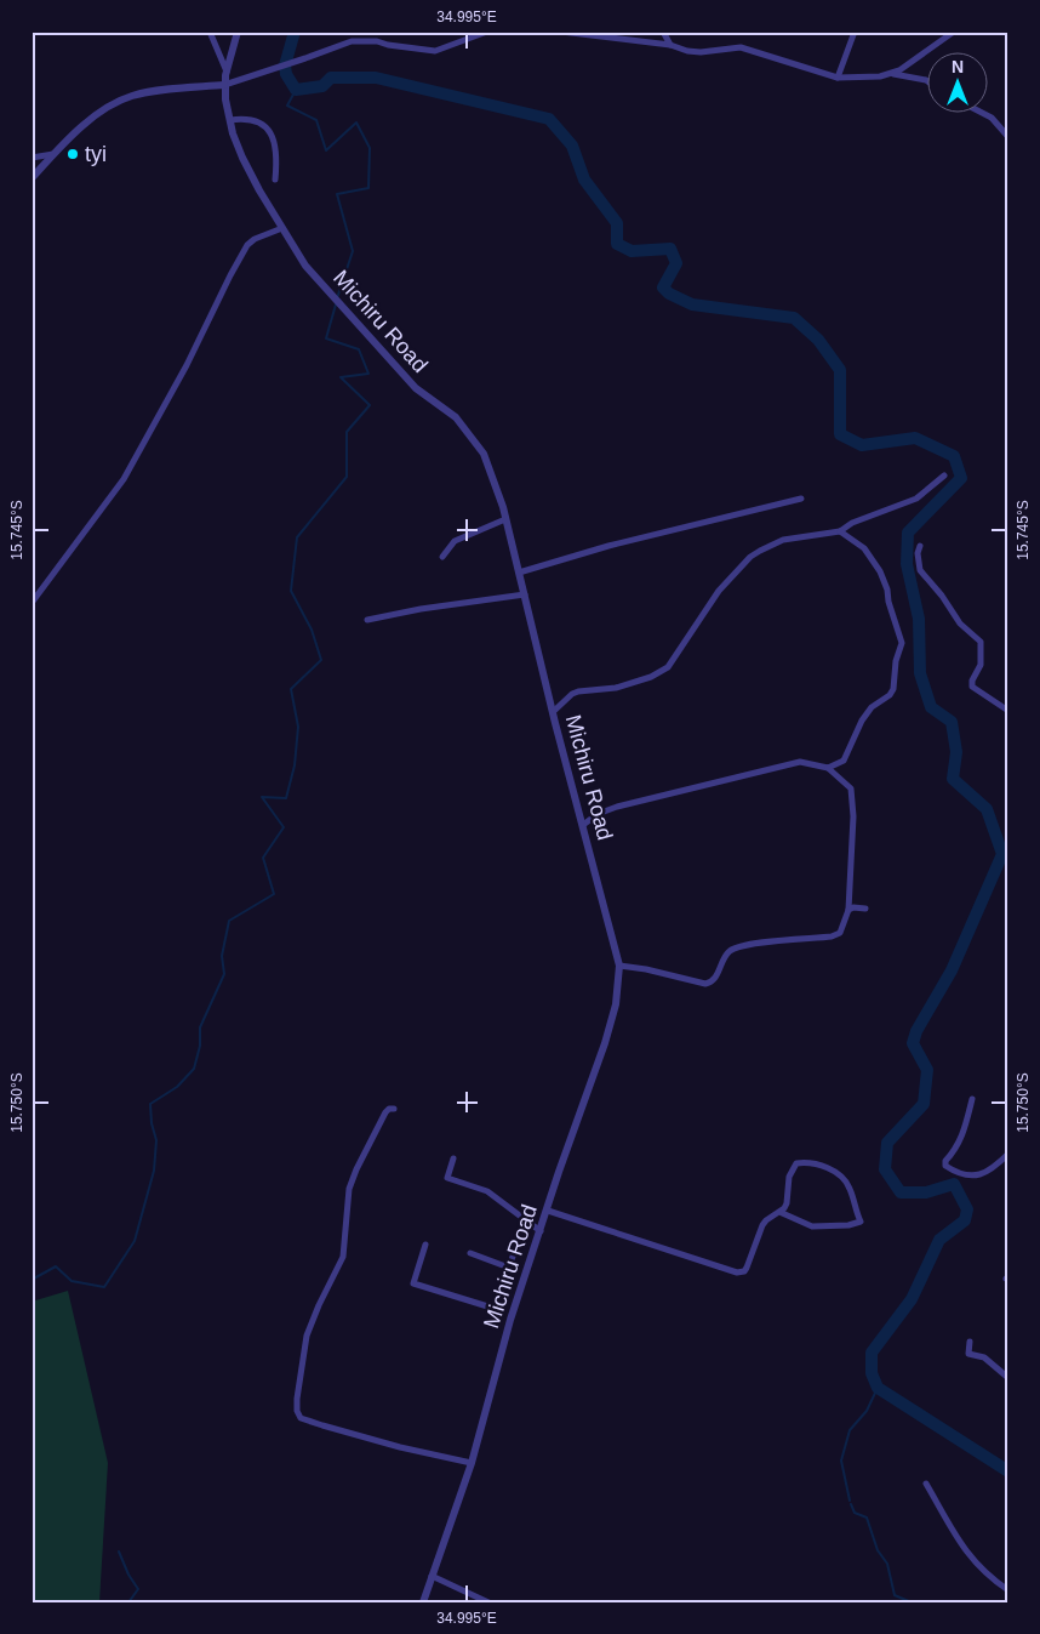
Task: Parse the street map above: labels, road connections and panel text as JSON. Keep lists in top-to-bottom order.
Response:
{
  "streets": {
    "street": ["Michiru Road"]
  },
  "places": ["tyi"],
  "north": "top",
  "coordinates": ["34.995°E", "15.745°S", "15.750°S"]
}
